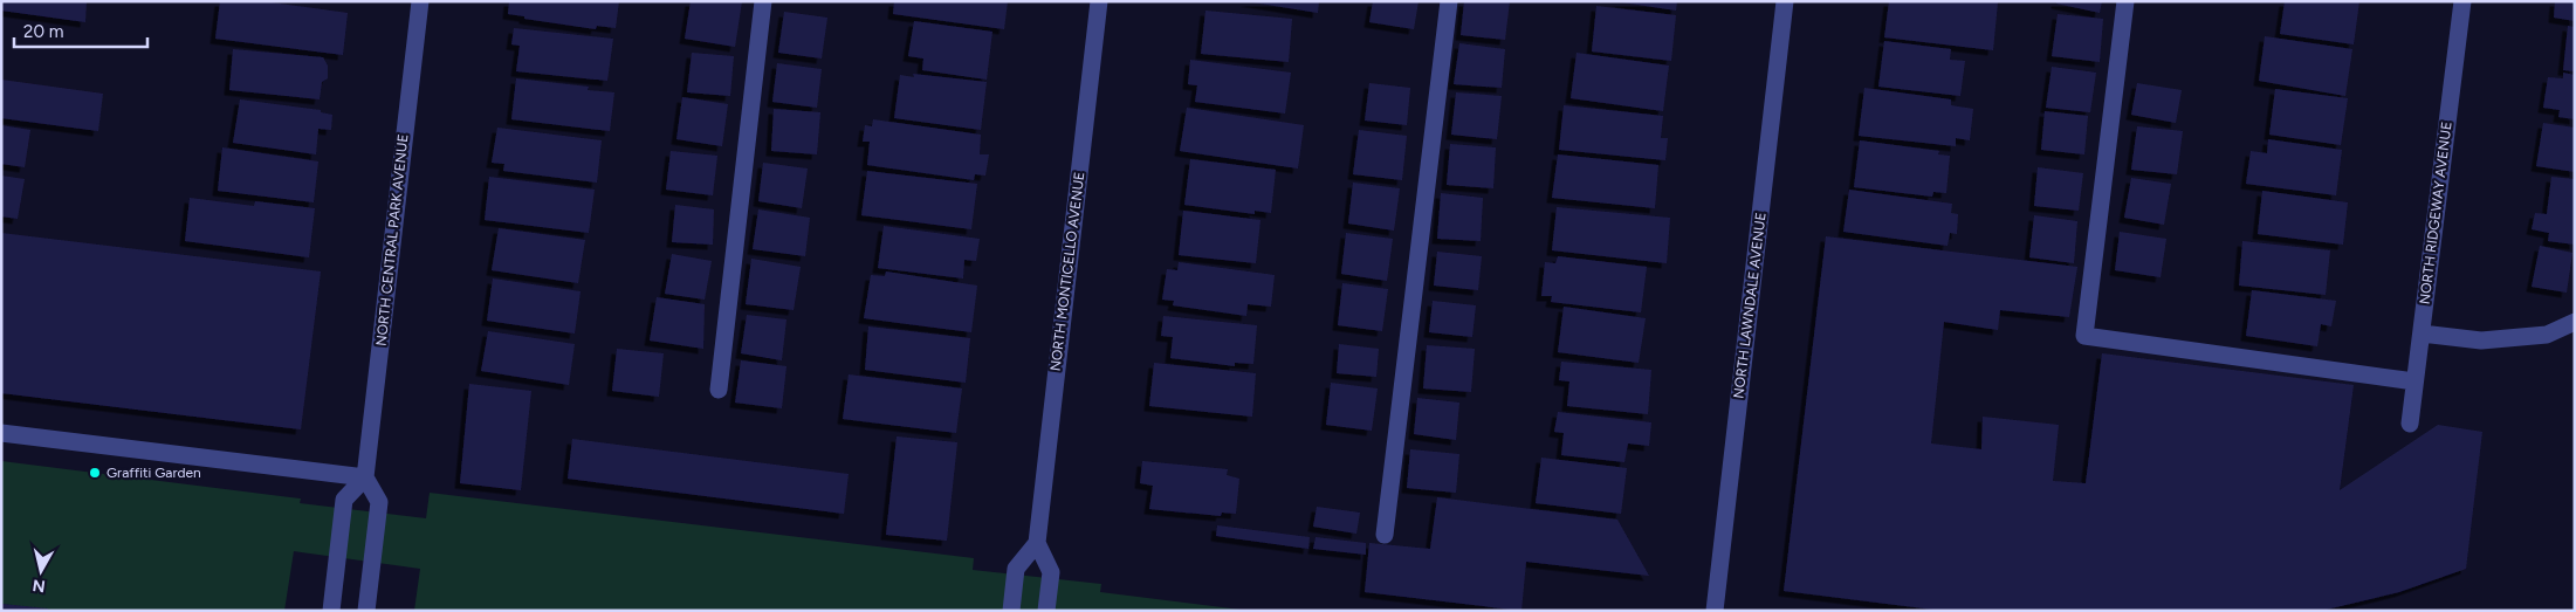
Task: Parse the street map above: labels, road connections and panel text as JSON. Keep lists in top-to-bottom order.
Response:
{
  "streets": {
    "street": [
      "NORTH RIDGEWAY AVENUE",
      "NORTH CENTRAL PARK AVENUE",
      "NORTH MONTICELLO AVENUE",
      "NORTH LAWNDALE AVENUE"
    ]
  },
  "places": ["Graffiti Garden"],
  "scale_bar": "20 m",
  "north": "bottom"
}
